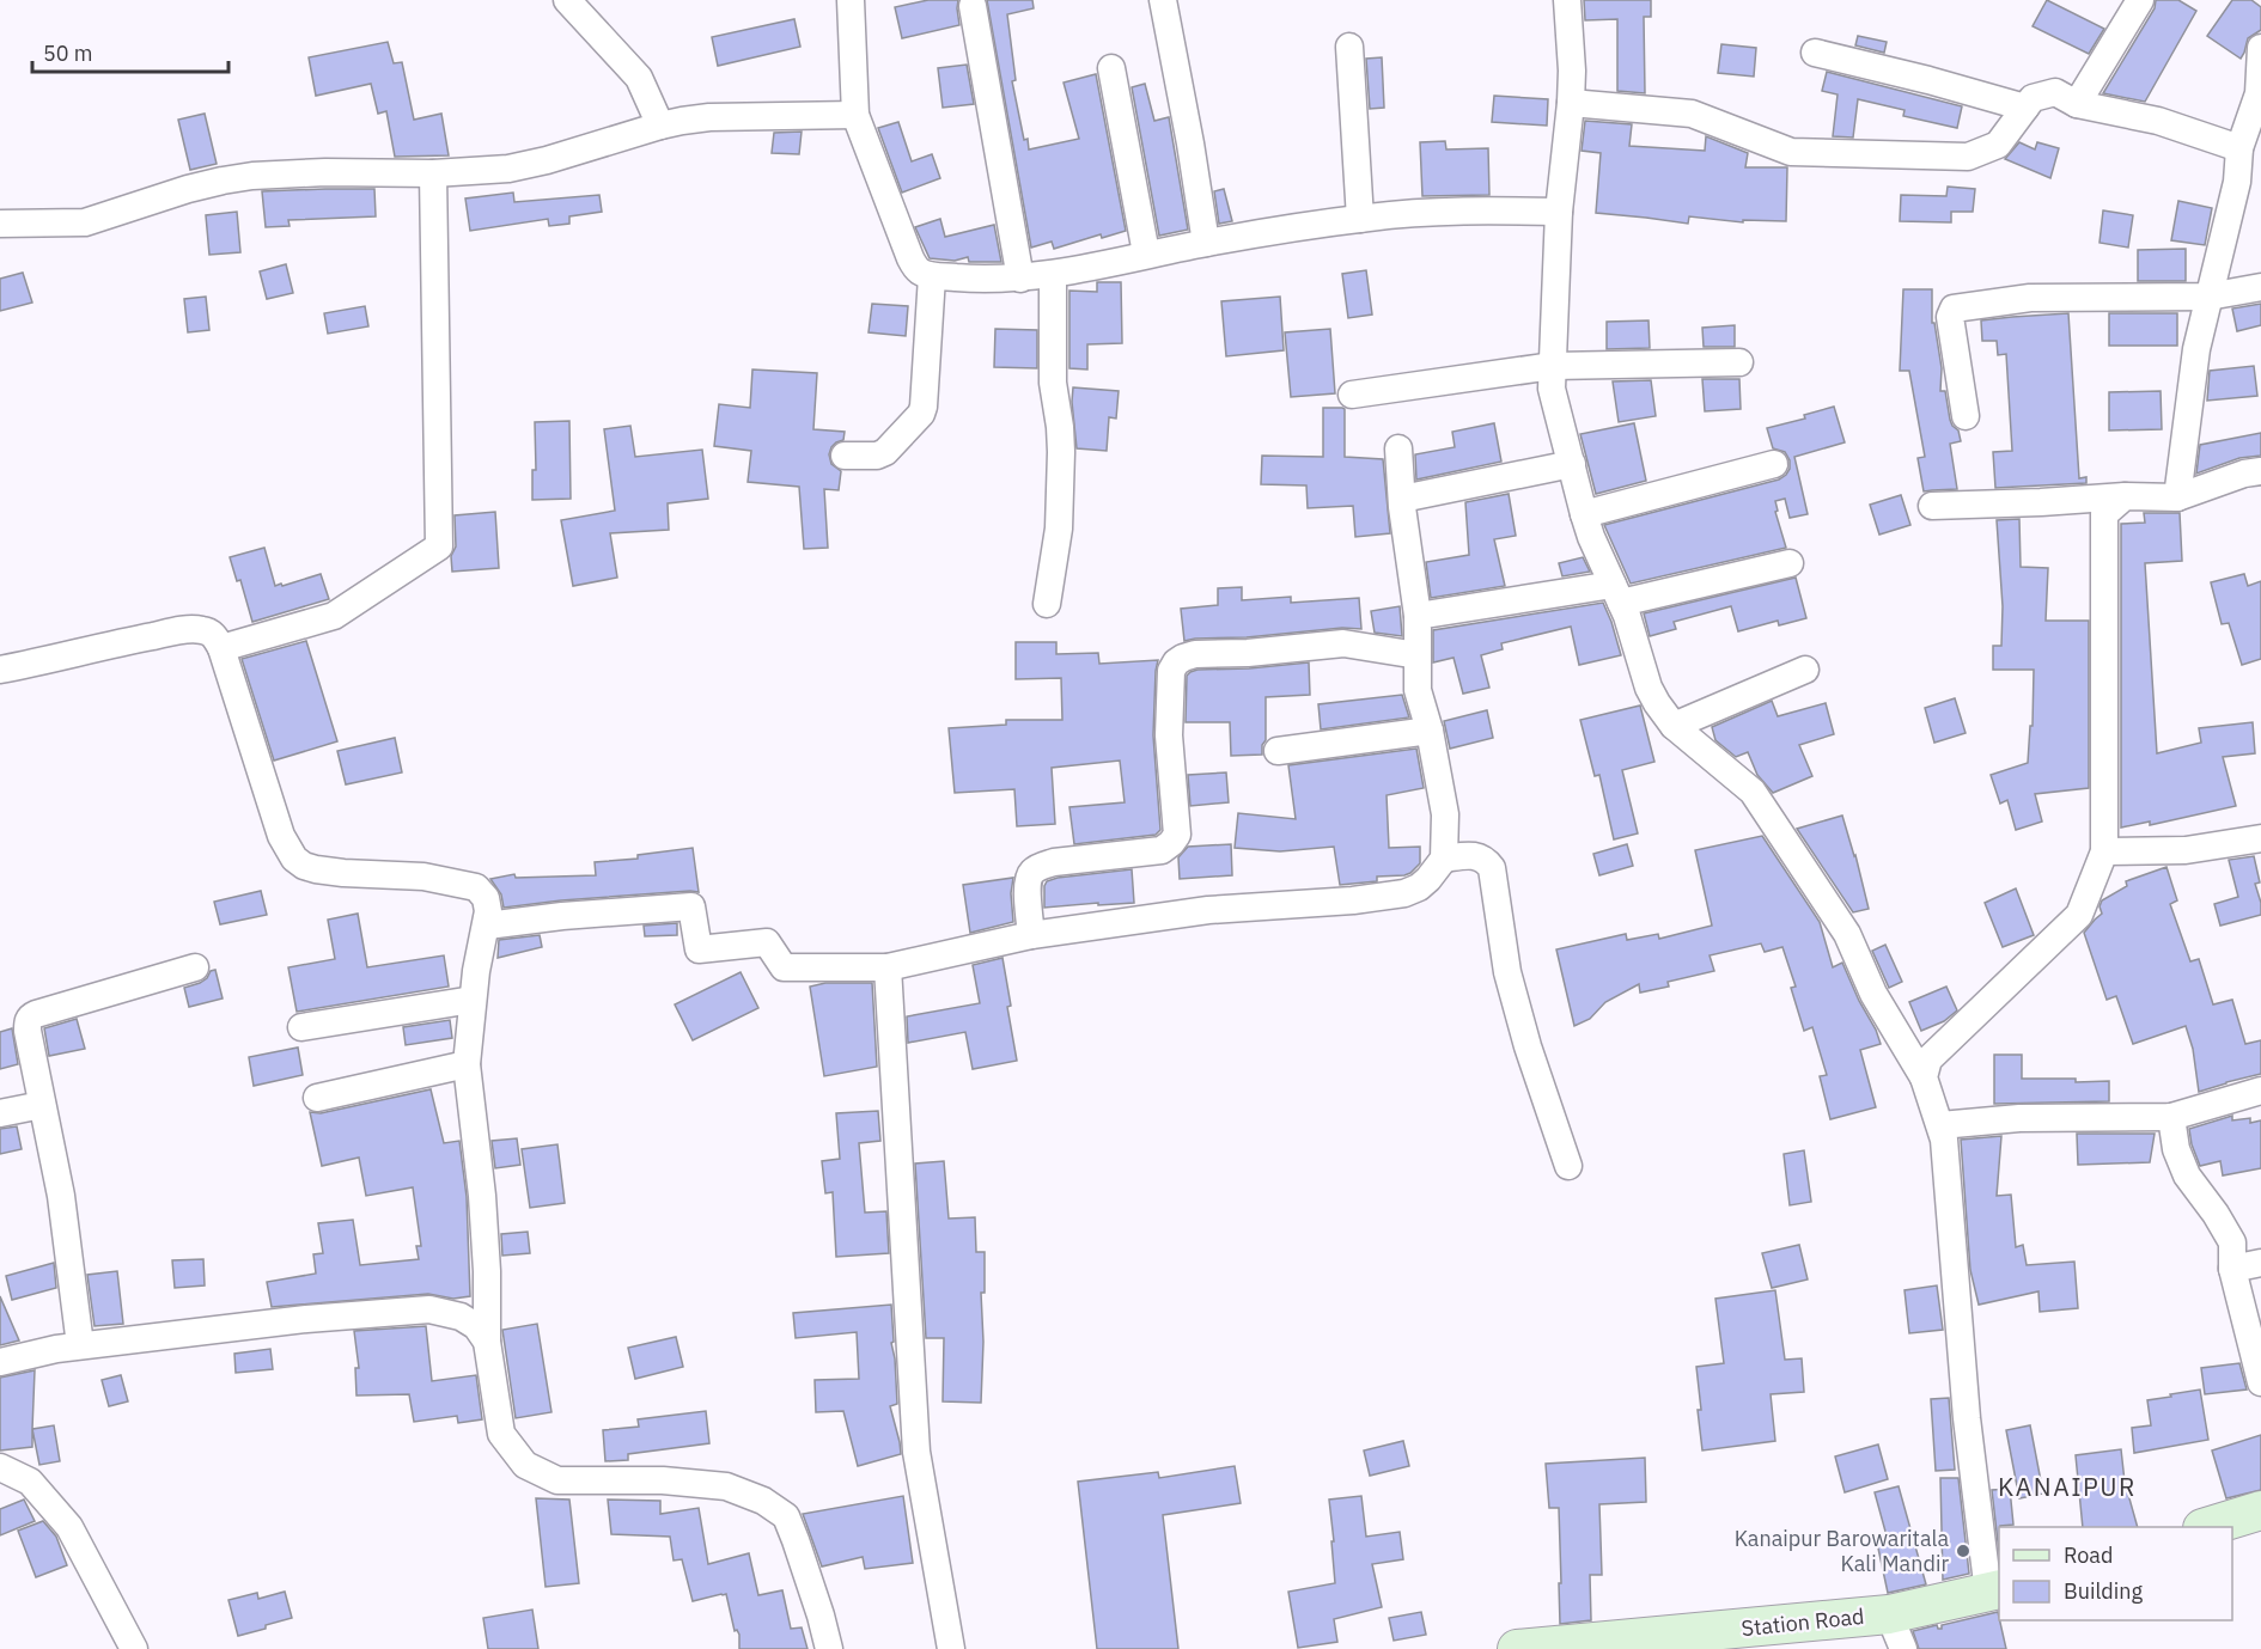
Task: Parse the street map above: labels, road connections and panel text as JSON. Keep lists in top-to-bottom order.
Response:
{
  "streets": {
    "main road": ["Station Road"]
  },
  "districts": ["KANAIPUR"],
  "places": ["Kanaipur Barowaritala Kali Mandir"],
  "legend": ["Road", "Building"],
  "scale_bar": "50 m"
}
